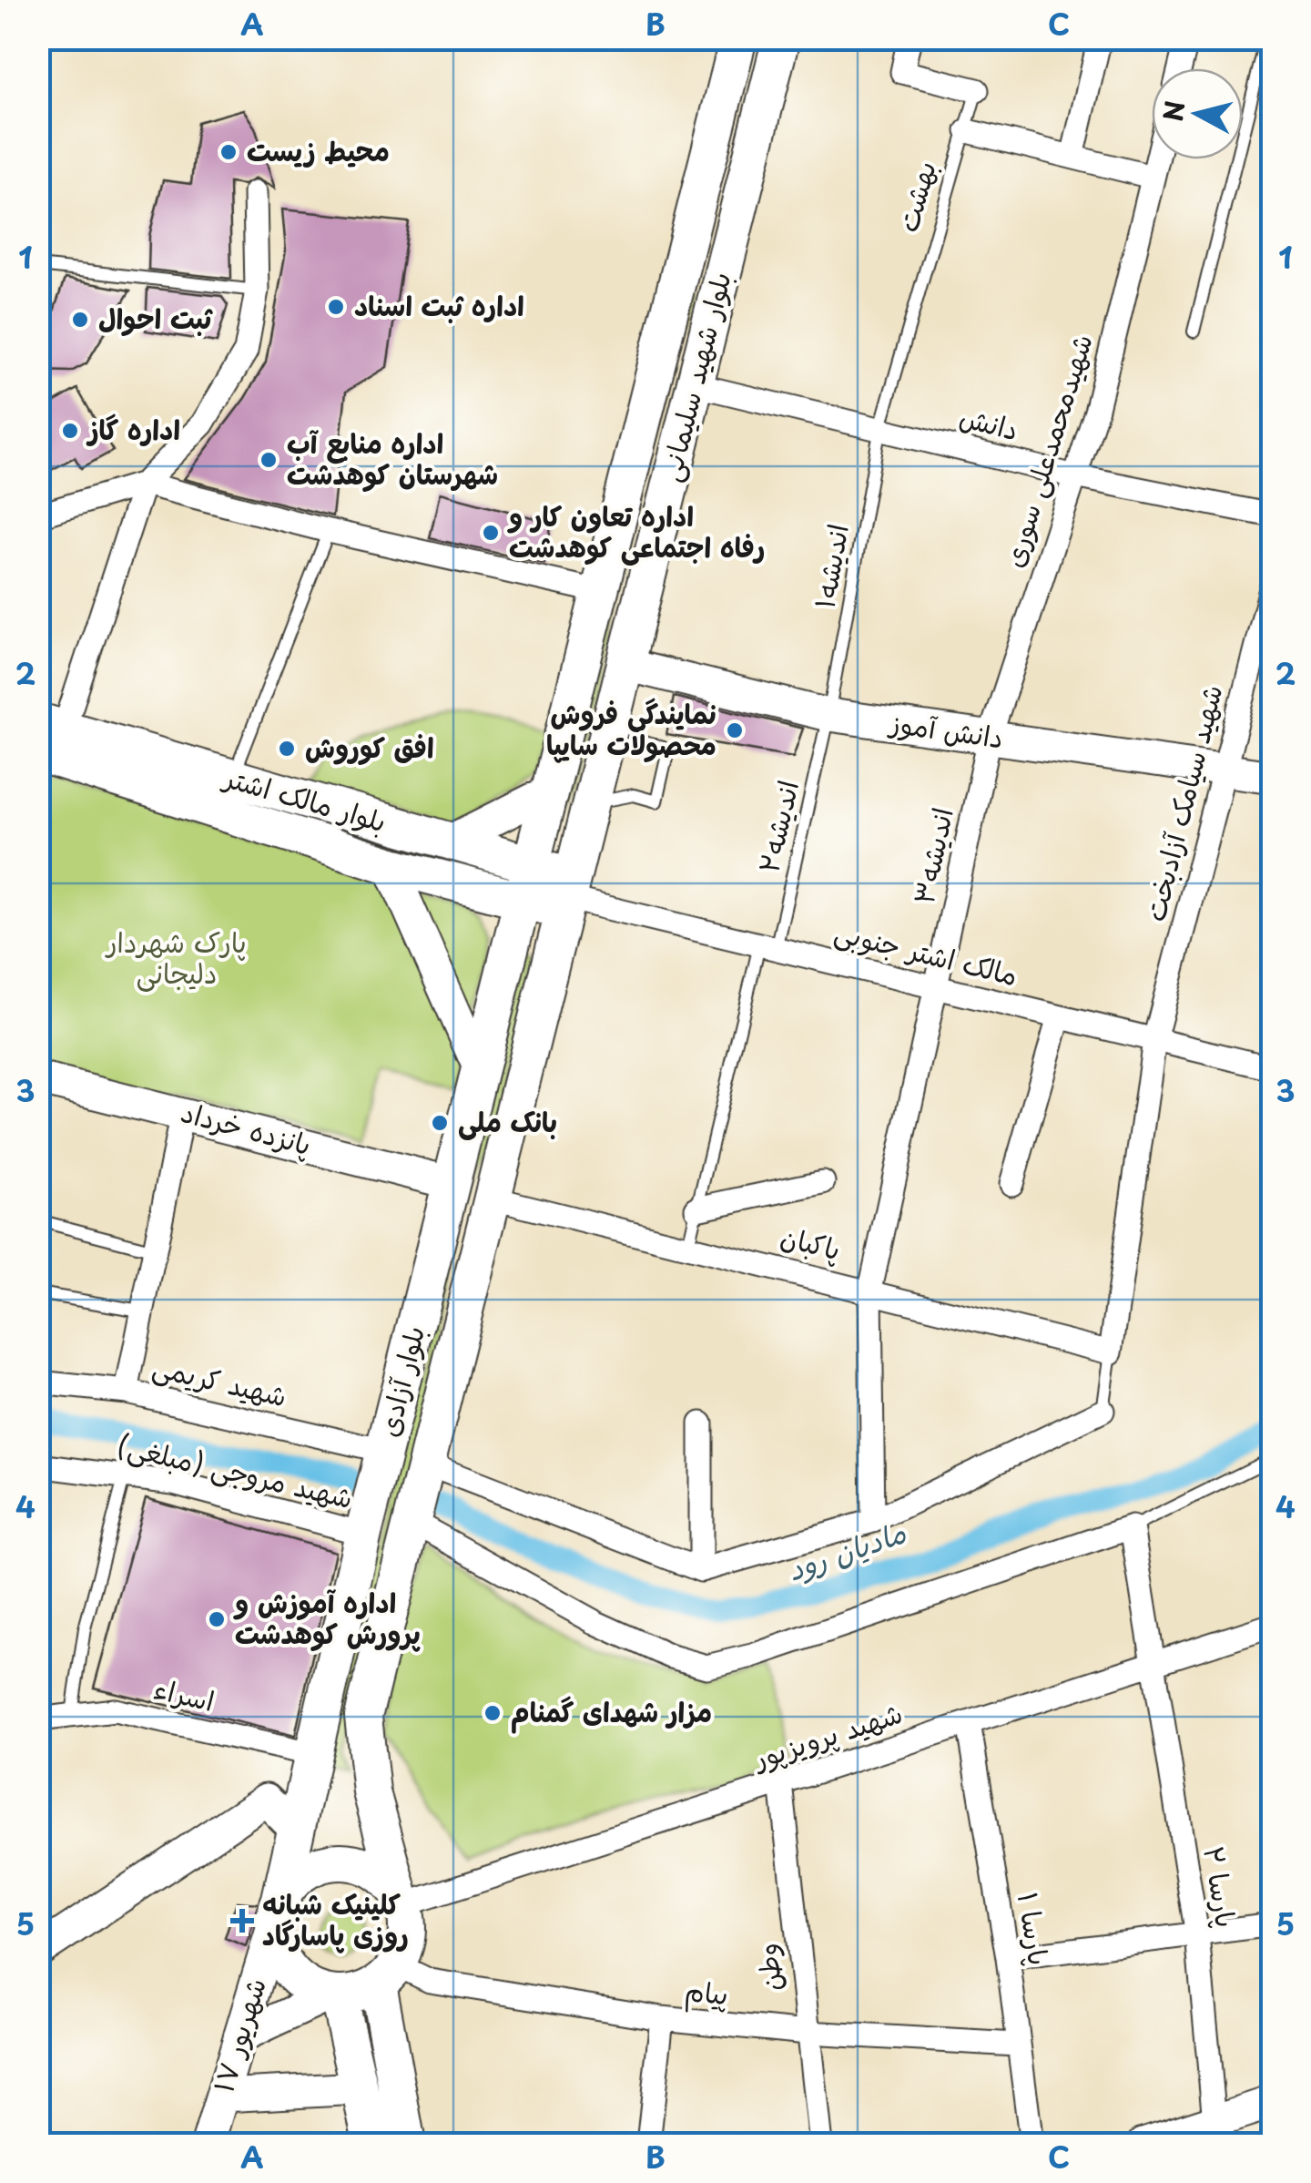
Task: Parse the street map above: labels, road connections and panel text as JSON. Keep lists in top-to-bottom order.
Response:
{
  "streets": {
    "main road": [
      "بلوار شهید سلیمانی",
      "دانش آموز",
      "بلوار مالک اشتر",
      "پانزده خرداد",
      "بلوار آزادی",
      "۱۷ شهریور"
    ],
    "street": [
      "بهشت",
      "دانش",
      "شهیدمحمدعلی سوری",
      "شهید سیامک آزادبخت",
      "اندیشه۳",
      "مالک اشتر جنوبی",
      "پاکبان",
      "شهید کریمی",
      "شهید مروجی (مبلغی)",
      "اسراء",
      "شهید پرویزپور",
      "پارسا ۲",
      "پارسا ۱",
      "وطن",
      "پیام"
    ],
    "lane": ["اندیشه۱", "اندیشه۲"]
  },
  "crossings": [
    ["بهشت", "دانش"],
    ["بهشت", "اندیشه۱"],
    ["بلوار شهید سلیمانی", "دانش"],
    ["بلوار شهید سلیمانی", "دانش آموز"],
    ["بلوار شهید سلیمانی", "بلوار مالک اشتر"],
    ["بلوار شهید سلیمانی", "مالک اشتر جنوبی"],
    ["بلوار شهید سلیمانی", "بلوار آزادی"],
    ["دانش", "شهیدمحمدعلی سوری"],
    ["دانش", "اندیشه۱"],
    ["شهیدمحمدعلی سوری", "دانش آموز"],
    ["شهیدمحمدعلی سوری", "اندیشه۳"],
    ["اندیشه۱", "دانش آموز"],
    ["اندیشه۱", "اندیشه۲"],
    ["دانش آموز", "شهید سیامک آزادبخت"],
    ["دانش آموز", "اندیشه۲"],
    ["دانش آموز", "اندیشه۳"],
    ["بلوار مالک اشتر", "مالک اشتر جنوبی"],
    ["بلوار مالک اشتر", "بلوار آزادی"],
    ["شهید سیامک آزادبخت", "مالک اشتر جنوبی"],
    ["شهید سیامک آزادبخت", "پاکبان"],
    ["اندیشه۲", "مالک اشتر جنوبی"],
    ["اندیشه۲", "پاکبان"],
    ["اندیشه۳", "مالک اشتر جنوبی"],
    ["اندیشه۳", "پاکبان"],
    ["مالک اشتر جنوبی", "بلوار آزادی"],
    ["پانزده خرداد", "بلوار آزادی"],
    ["پاکبان", "بلوار آزادی"],
    ["بلوار آزادی", "شهید کریمی"],
    ["بلوار آزادی", "شهید مروجی (مبلغی)"],
    ["بلوار آزادی", "اسراء"],
    ["بلوار آزادی", "شهید پرویزپور"],
    ["بلوار آزادی", "پیام"],
    ["بلوار آزادی", "۱۷ شهریور"],
    ["شهید پرویزپور", "پارسا ۲"],
    ["شهید پرویزپور", "پارسا ۱"],
    ["شهید پرویزپور", "وطن"],
    ["شهید پرویزپور", "پیام"],
    ["شهید پرویزپور", "۱۷ شهریور"],
    ["پارسا ۱", "پیام"],
    ["وطن", "پیام"],
    ["پیام", "۱۷ شهریور"]
  ],
  "water": ["مادیان رود"],
  "parks": ["پارک شهردار دلیجانی"],
  "places": {
    "other": [
      "محیط زیست",
      "اداره ثبت اسناد",
      "ثبت احوال",
      "اداره گاز",
      "اداره منابع آب شهرستان کوهدشت",
      "اداره تعاون کار و رفاه اجتماعی کوهدشت",
      "نمایندگی فروش محصولات سایپا",
      "افق کوروش",
      "بانک ملی",
      "اداره آموزش و پرورش کوهدشت",
      "مزار شهدای گمنام"
    ],
    "health": ["کلینیک شبانه روزی پاسارگاد"]
  },
  "north": "left",
  "grid": {
    "columns": ["A", "B", "C"],
    "rows": [
      "1",
      "2",
      "3",
      "4",
      "5"
    ]
  }
}
